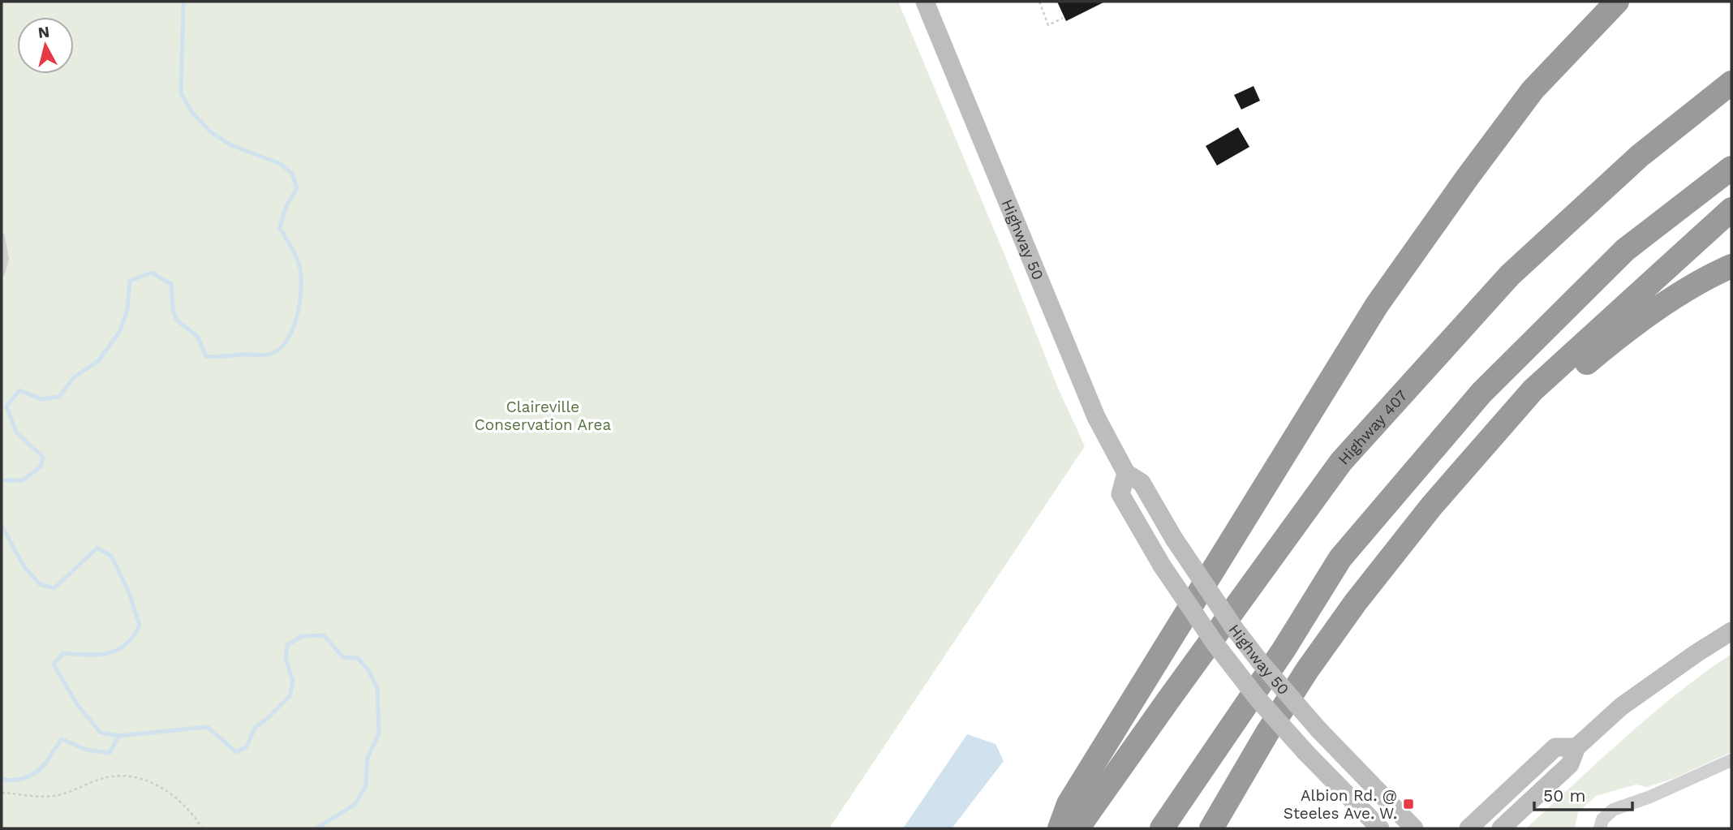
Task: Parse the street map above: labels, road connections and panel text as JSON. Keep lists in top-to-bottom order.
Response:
{
  "streets": {
    "highway": ["Highway 407"],
    "main road": ["Highway 50"]
  },
  "parks": ["Claireville Conservation Area"],
  "places": {
    "transit": ["Albion Rd. @ Steeles Ave. W."]
  },
  "scale_bar": "50 m",
  "north": "top"
}
